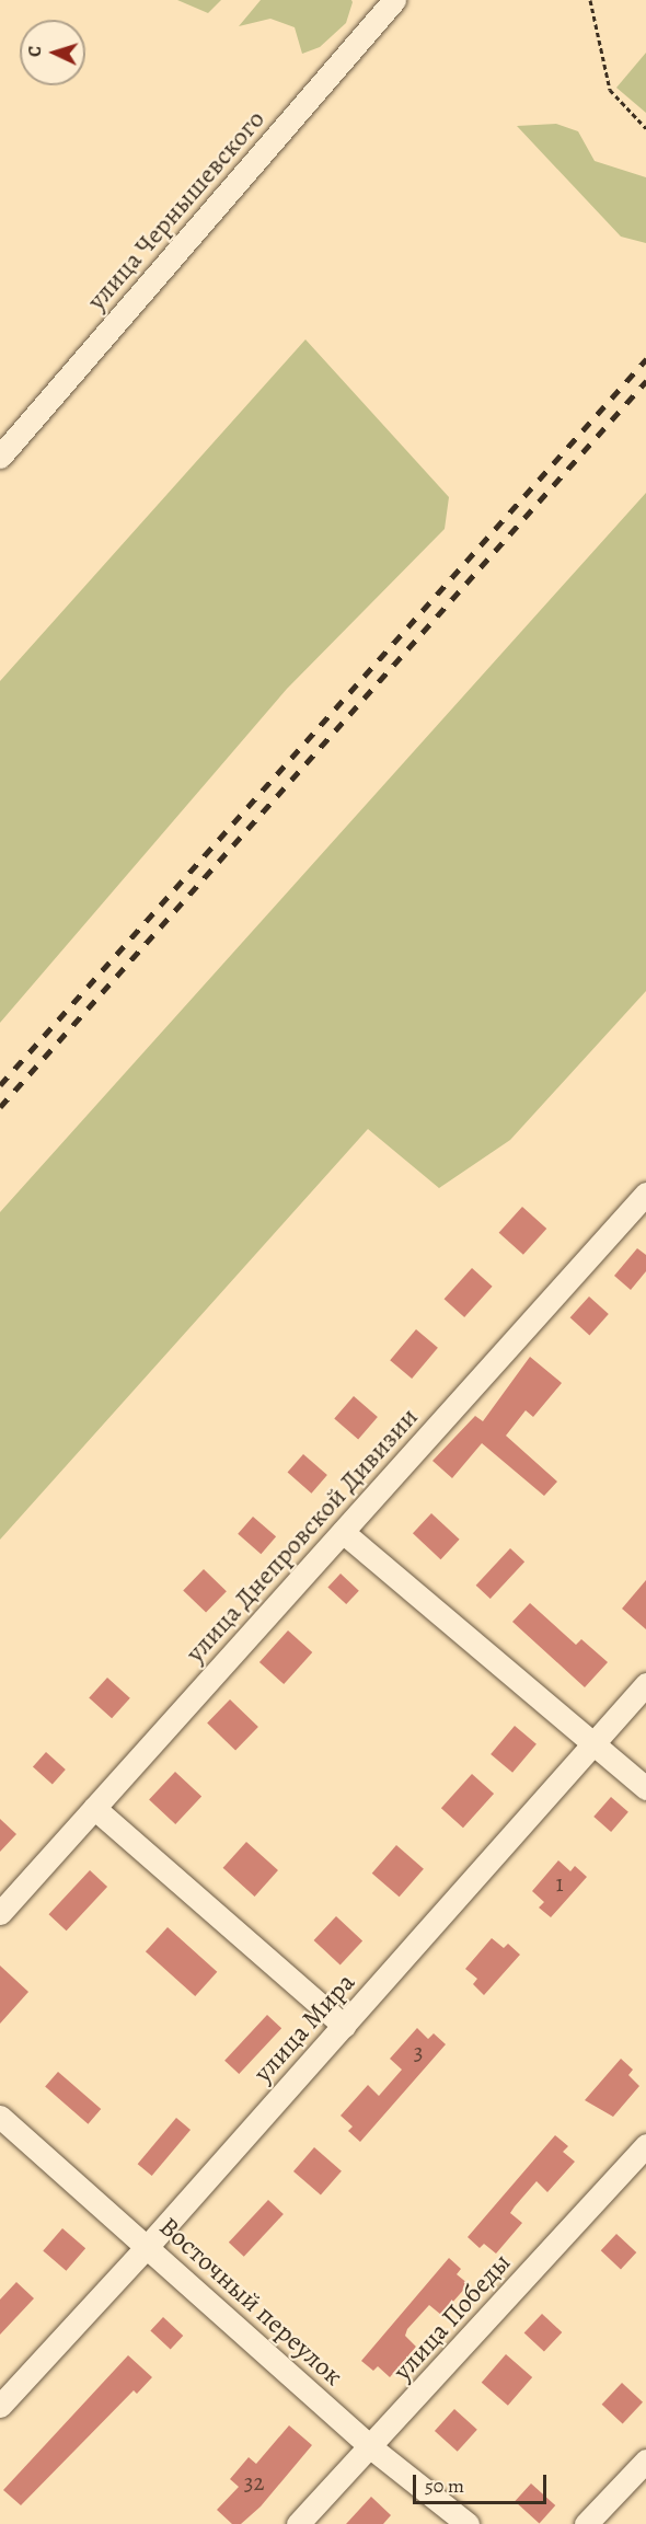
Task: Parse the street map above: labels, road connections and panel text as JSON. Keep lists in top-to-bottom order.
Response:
{
  "streets": {
    "street": [
      "улица Чернышевского",
      "улица Днепровской Дивизии",
      "улица Мира",
      "Восточный переулок",
      "улица Победы"
    ]
  },
  "crossings": [
    ["улица Мира", "Восточный переулок"],
    ["Восточный переулок", "улица Победы"]
  ],
  "house_numbers": ["1", "3", "32"],
  "scale_bar": "50 m",
  "north": "left"
}
